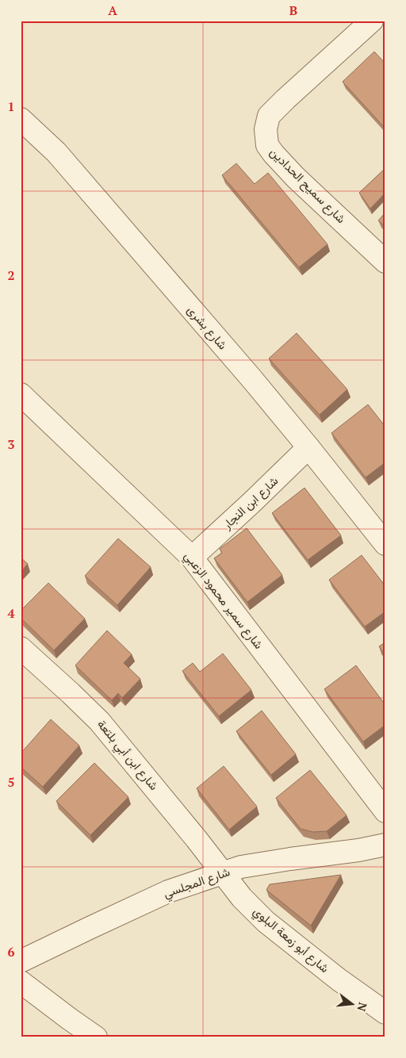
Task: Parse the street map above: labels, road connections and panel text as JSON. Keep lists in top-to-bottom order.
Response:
{
  "streets": {
    "street": [
      "شارع سميح الحدادين",
      "شارع بشرى",
      "شارع ابن النجار",
      "شارع سمير محمود الزعبي",
      "شارع ابن أبي بلتعة",
      "شارع المجلسي",
      "شارع أبو زمعة البلوي"
    ]
  },
  "crossings": [
    ["شارع بشرى", "شارع ابن النجار"],
    ["شارع ابن النجار", "شارع سمير محمود الزعبي"],
    ["شارع ابن أبي بلتعة", "شارع المجلسي"],
    ["شارع ابن أبي بلتعة", "شارع أبو زمعة البلوي"],
    ["شارع المجلسي", "شارع أبو زمعة البلوي"]
  ],
  "north": "right",
  "grid": {
    "columns": ["A", "B"],
    "rows": [
      "1",
      "2",
      "3",
      "4",
      "5",
      "6"
    ]
  }
}
